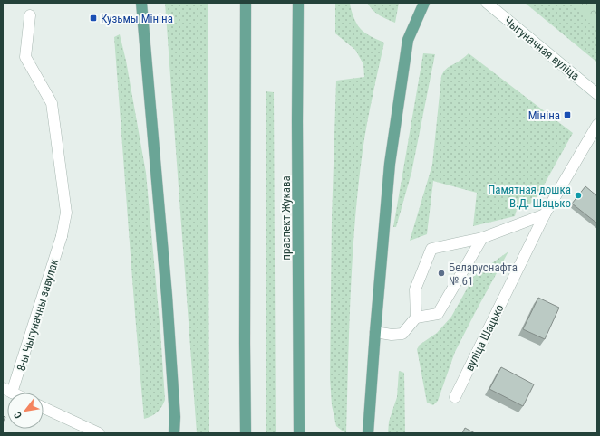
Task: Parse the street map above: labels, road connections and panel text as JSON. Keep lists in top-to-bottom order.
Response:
{
  "streets": {
    "main road": ["праспект Жукава"],
    "street": ["Чыгуначная вуліца", "8-ы Чыгуначны завулак", "вуліца Шацько"]
  },
  "places": {
    "transit": ["Кузьмы Мініна", "Мініна"],
    "other": ["Памятная дошка В.Д. Шацько", "Беларуснафта № 61"]
  },
  "north": "bottom left"
}
